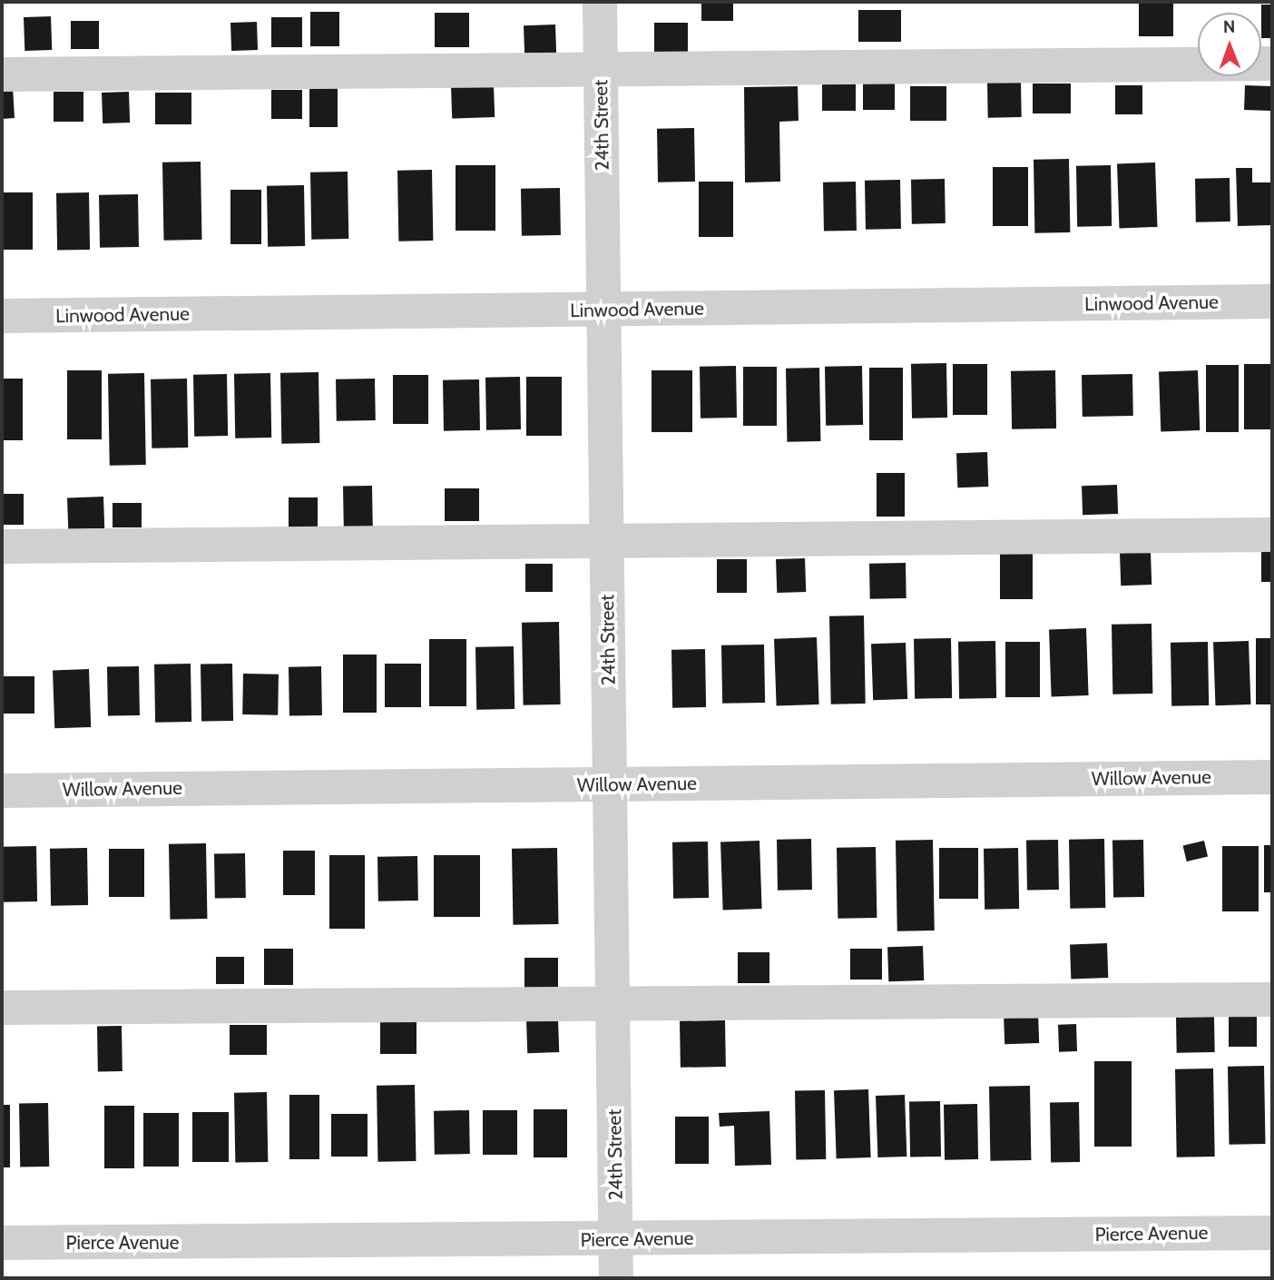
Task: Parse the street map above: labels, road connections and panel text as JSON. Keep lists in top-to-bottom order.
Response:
{
  "streets": {
    "street": [
      "24th Street",
      "Linwood Avenue",
      "Willow Avenue",
      "Pierce Avenue"
    ]
  },
  "crossings": [
    ["24th Street", "Linwood Avenue"],
    ["24th Street", "Willow Avenue"],
    ["24th Street", "Pierce Avenue"]
  ],
  "north": "top"
}
